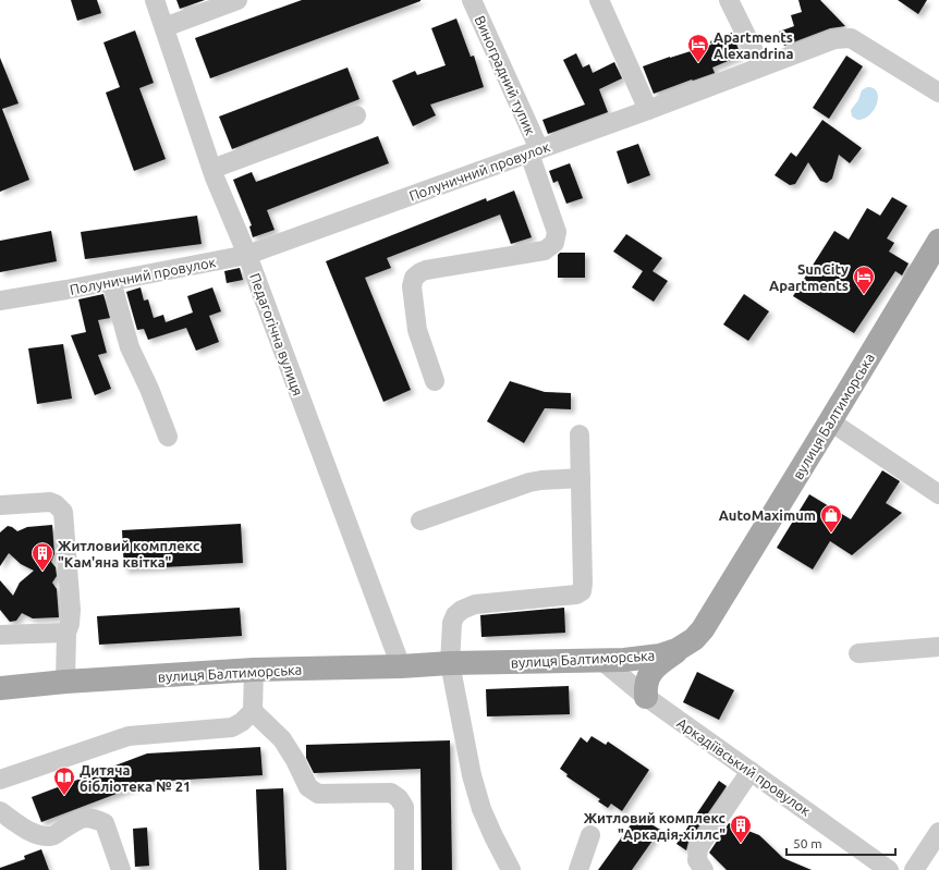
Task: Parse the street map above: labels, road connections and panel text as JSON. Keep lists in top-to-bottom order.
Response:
{
  "streets": {
    "main road": ["вулиця Балтиморська"],
    "street": [
      "Виноградний тупик",
      "Полуничний провулок",
      "Педагогічна вулиця",
      "Аркадіївський провулок"
    ]
  },
  "crossings": [
    ["Виноградний тупик", "Полуничний провулок"],
    ["Полуничний провулок", "Педагогічна вулиця"],
    ["Педагогічна вулиця", "вулиця Балтиморська"],
    ["вулиця Балтиморська", "Аркадіївський провулок"]
  ],
  "places": {
    "hotel": ["Apartments Alexandrina", "SunCity Apartments"],
    "shop": ["AutoMaximum"],
    "building": ["Житловий комплекс \"Кам'яна квітка\"", "Житловий комплекс \"Аркадія-хіллс\""],
    "library": ["Дитяча бібліотека № 21"]
  },
  "scale_bar": "50 m"
}
